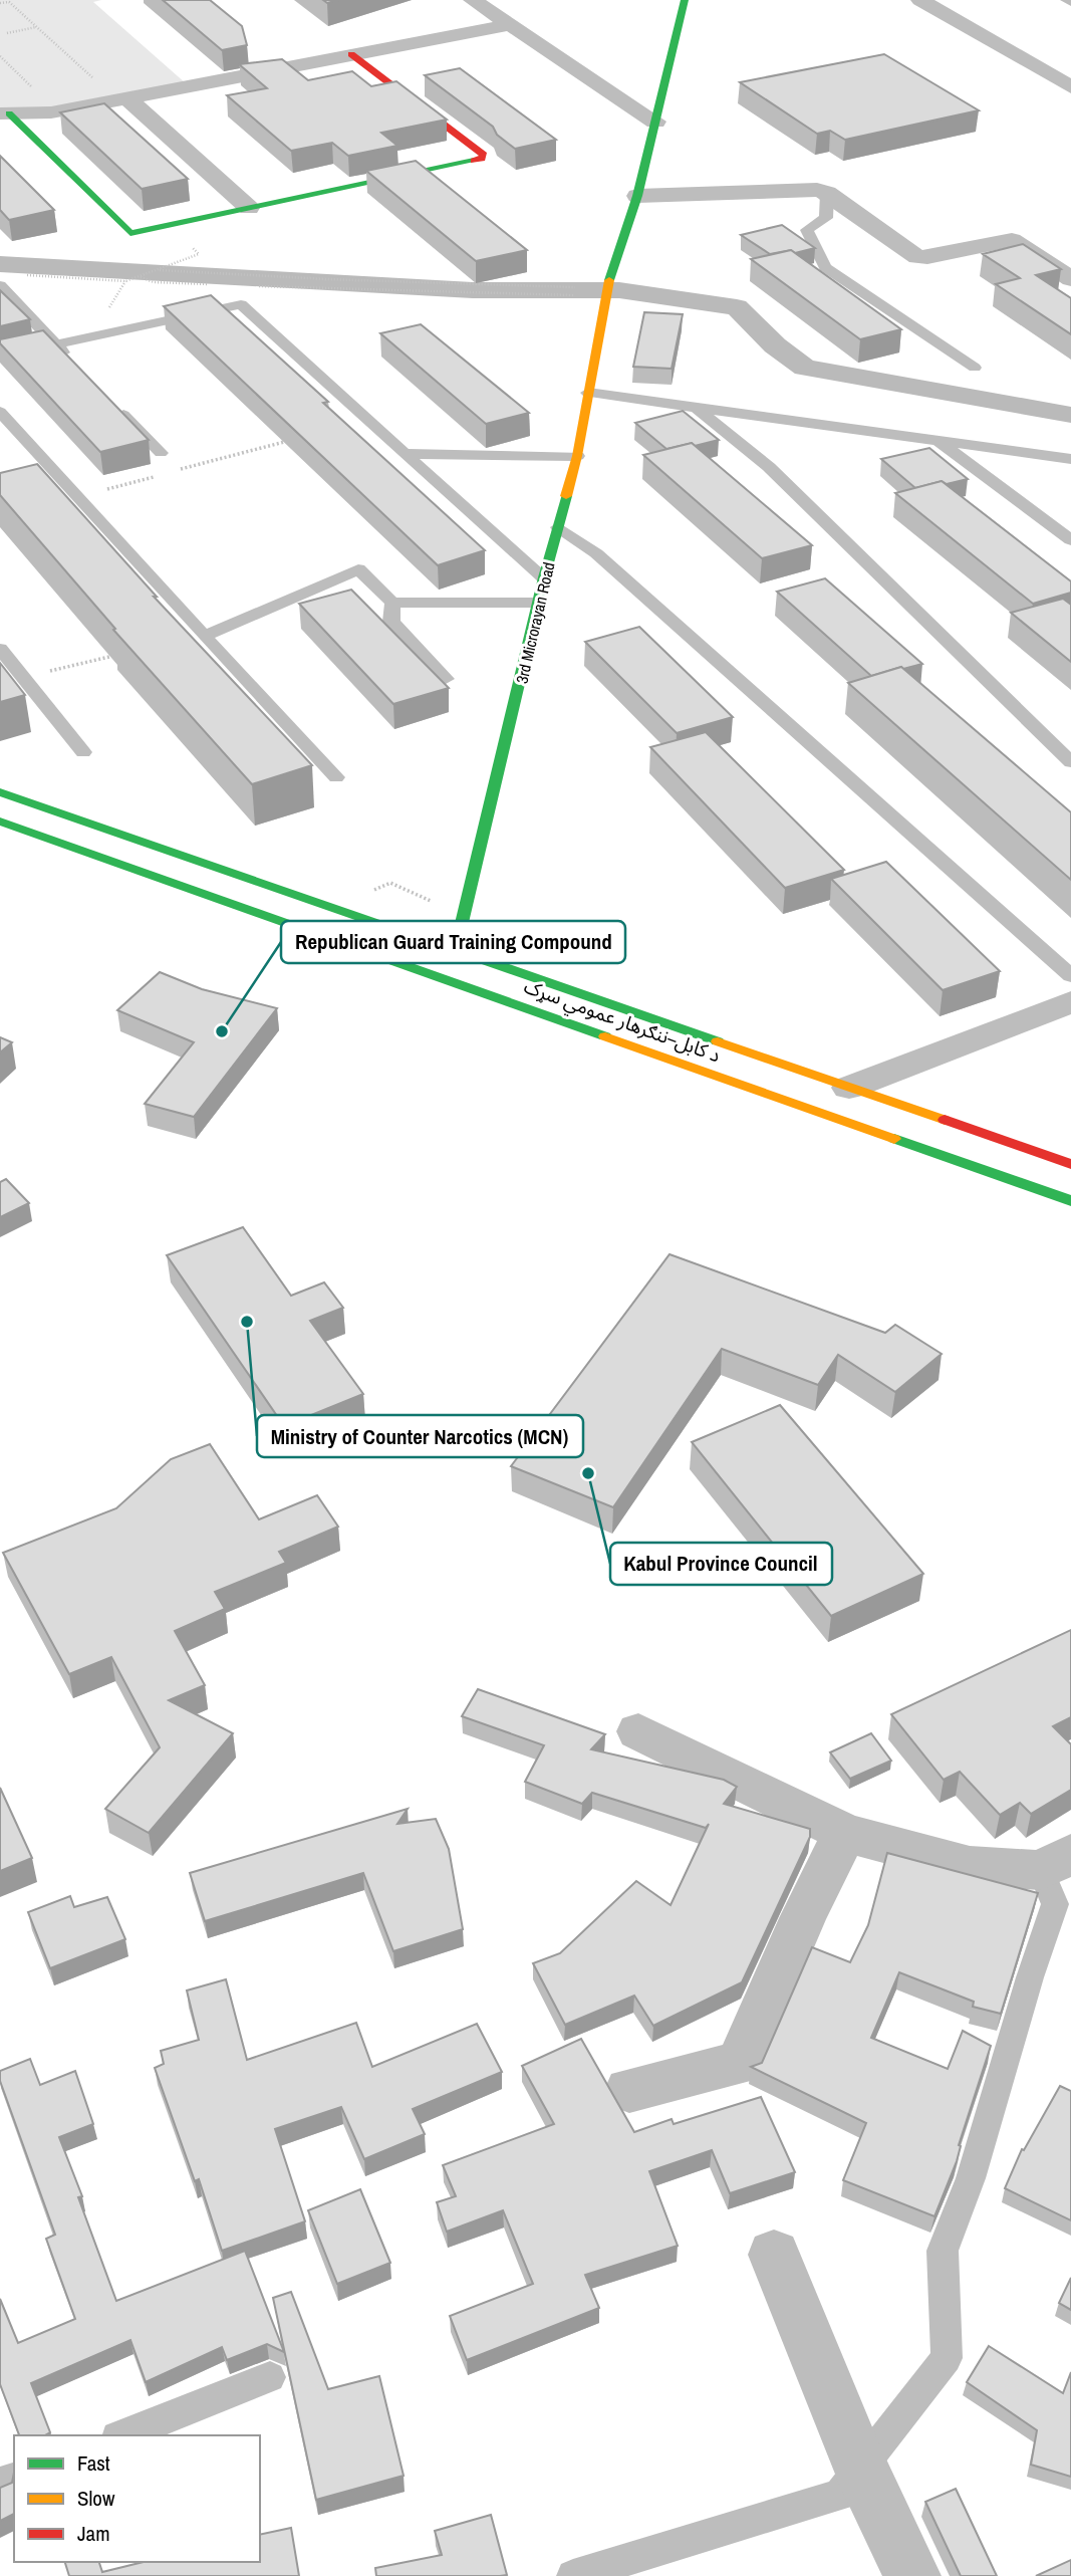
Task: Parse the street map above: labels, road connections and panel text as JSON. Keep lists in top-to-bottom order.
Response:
{
  "streets": {
    "main road": ["3rd Microrayan Road", "د کابل–ننګرهار عمومي سړک"]
  },
  "crossings": [
    ["3rd Microrayan Road", "د کابل–ننګرهار عمومي سړک"]
  ],
  "places": ["Republican Guard Training Compound", "Ministry of Counter Narcotics (MCN)", "Kabul Province Council"],
  "legend": ["Fast", "Slow", "Jam"]
}
